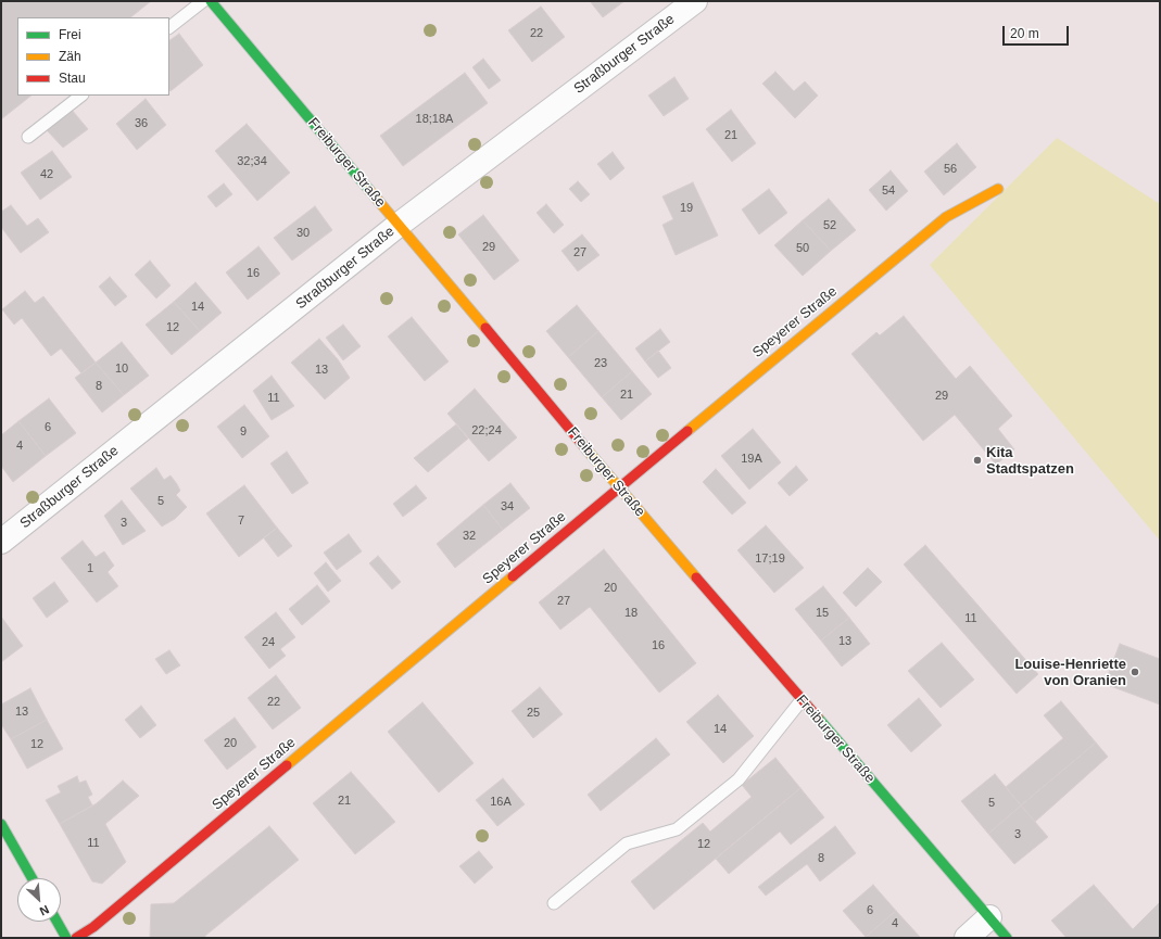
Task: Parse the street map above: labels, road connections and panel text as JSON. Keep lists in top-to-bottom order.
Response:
{
  "streets": {
    "street": ["Straßburger Straße", "Freiburger Straße", "Speyerer Straße"]
  },
  "crossings": [
    ["Straßburger Straße", "Freiburger Straße"],
    ["Freiburger Straße", "Speyerer Straße"]
  ],
  "places": ["Kita Stadtspatzen", "Louise-Henriette von Oranien"],
  "house_numbers": [
    "22",
    "18;18A",
    "36",
    "21",
    "32;34",
    "56",
    "42",
    "54",
    "19",
    "52",
    "30",
    "29",
    "50",
    "27",
    "16",
    "14",
    "12",
    "23",
    "10",
    "13",
    "8",
    "21",
    "29",
    "11",
    "6",
    "22;24",
    "9",
    "4",
    "19A",
    "5",
    "34",
    "7",
    "3",
    "32",
    "17;19",
    "1",
    "20",
    "27",
    "18",
    "15",
    "11",
    "13",
    "24",
    "16",
    "22",
    "13",
    "25",
    "14",
    "20",
    "12",
    "21",
    "16A",
    "5",
    "3",
    "11",
    "12",
    "8",
    "6",
    "4"
  ],
  "legend": ["Frei", "Zäh", "Stau"],
  "scale_bar": "20 m",
  "north": "bottom right"
}
